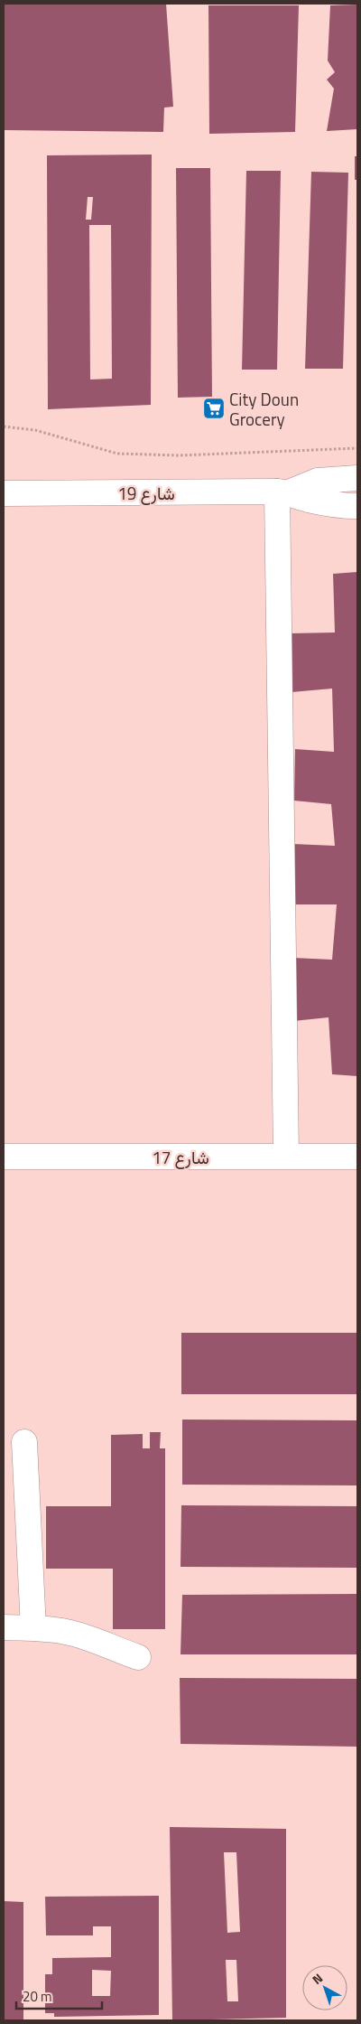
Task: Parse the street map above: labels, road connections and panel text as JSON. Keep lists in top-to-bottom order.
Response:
{
  "streets": {
    "street": ["شارع 19", "شارع 17"]
  },
  "places": {
    "supermarket": ["City Doun Grocery"]
  },
  "scale_bar": "20 m",
  "north": "top left"
}
